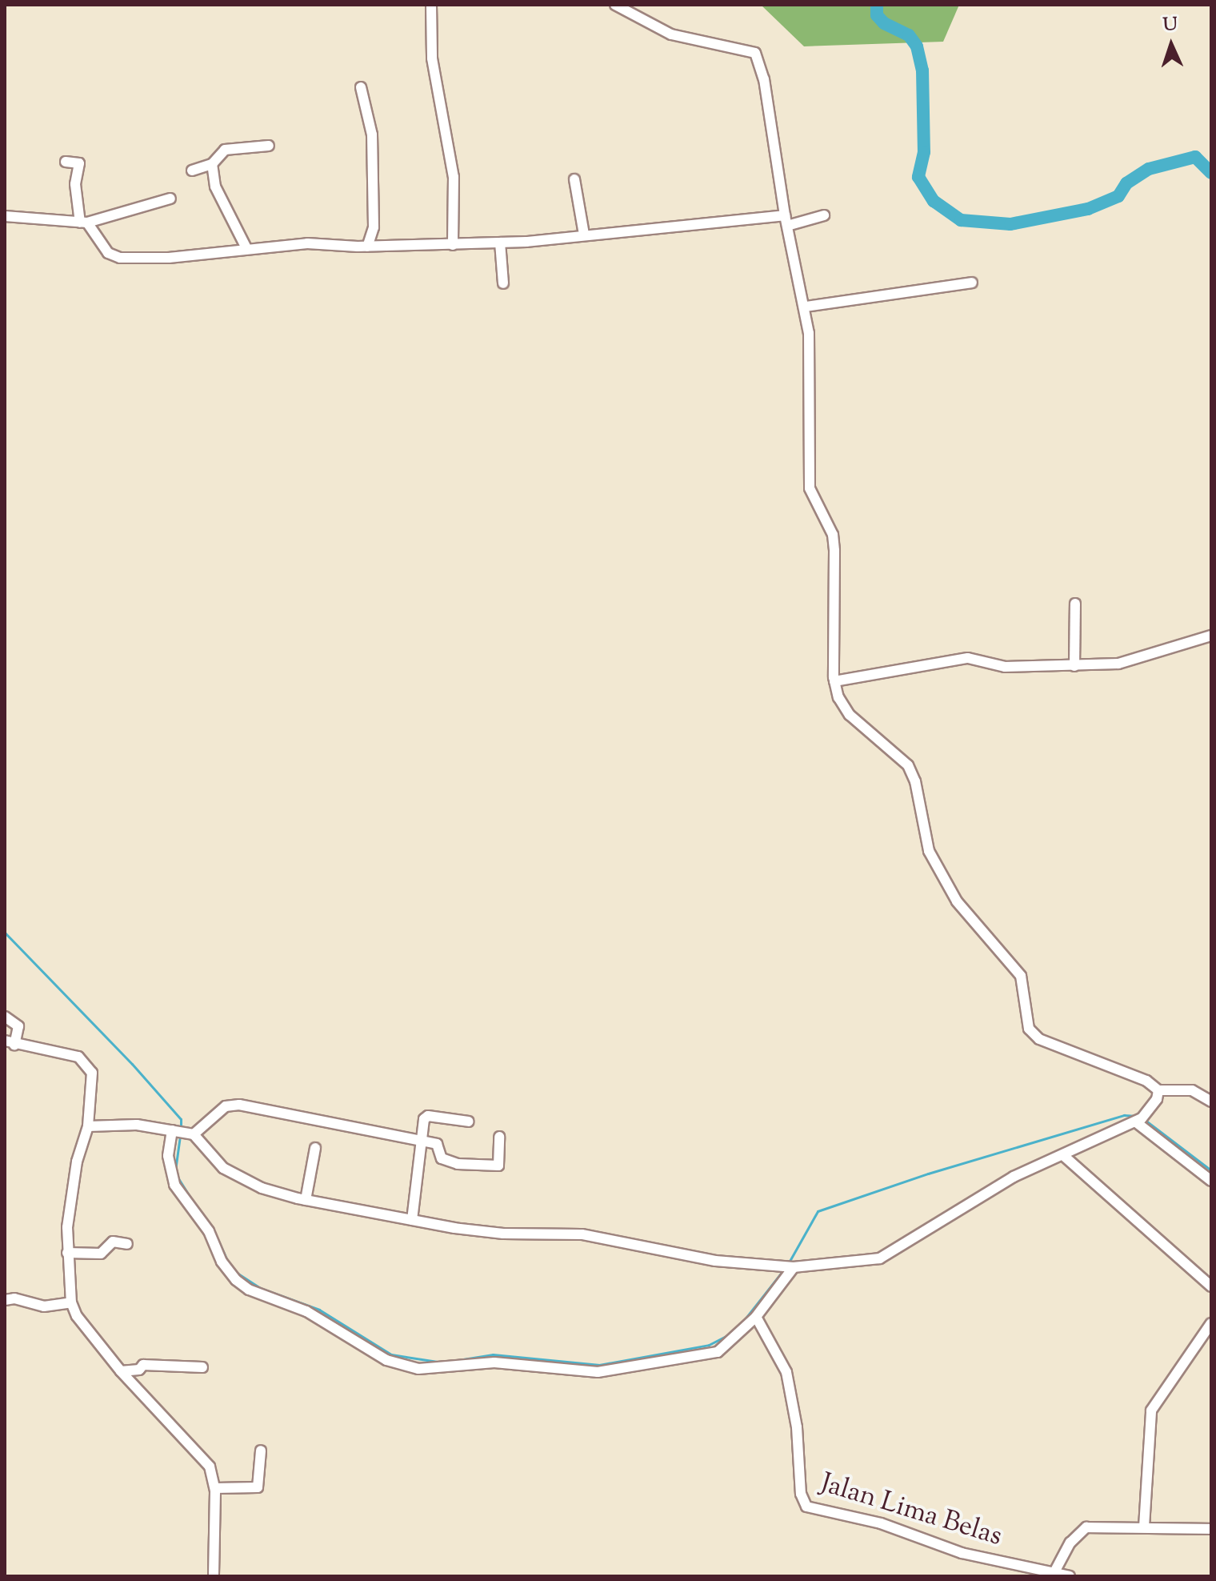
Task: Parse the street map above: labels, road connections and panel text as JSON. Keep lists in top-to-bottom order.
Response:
{
  "streets": {
    "street": ["Jalan Lima Belas"]
  },
  "north": "top"
}
